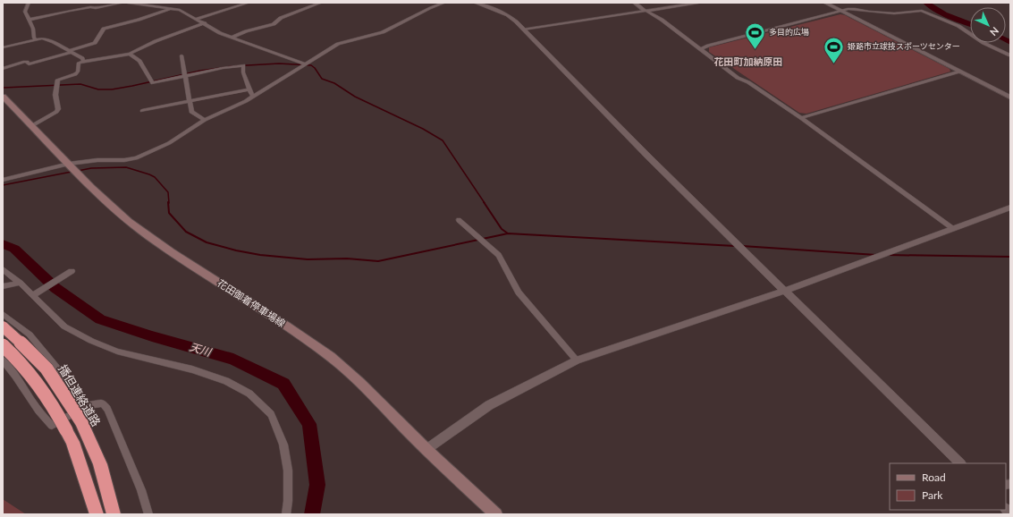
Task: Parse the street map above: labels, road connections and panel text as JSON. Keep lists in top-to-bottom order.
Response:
{
  "streets": {
    "highway": ["播但連絡道路"],
    "main road": ["花田御着停車場線"]
  },
  "districts": ["花田町加納原田"],
  "water": ["天川"],
  "places": {
    "sports": ["多目的広場", "姫路市立球技スポーツセンター"]
  },
  "legend": ["Road", "Park"],
  "north": "bottom right"
}
